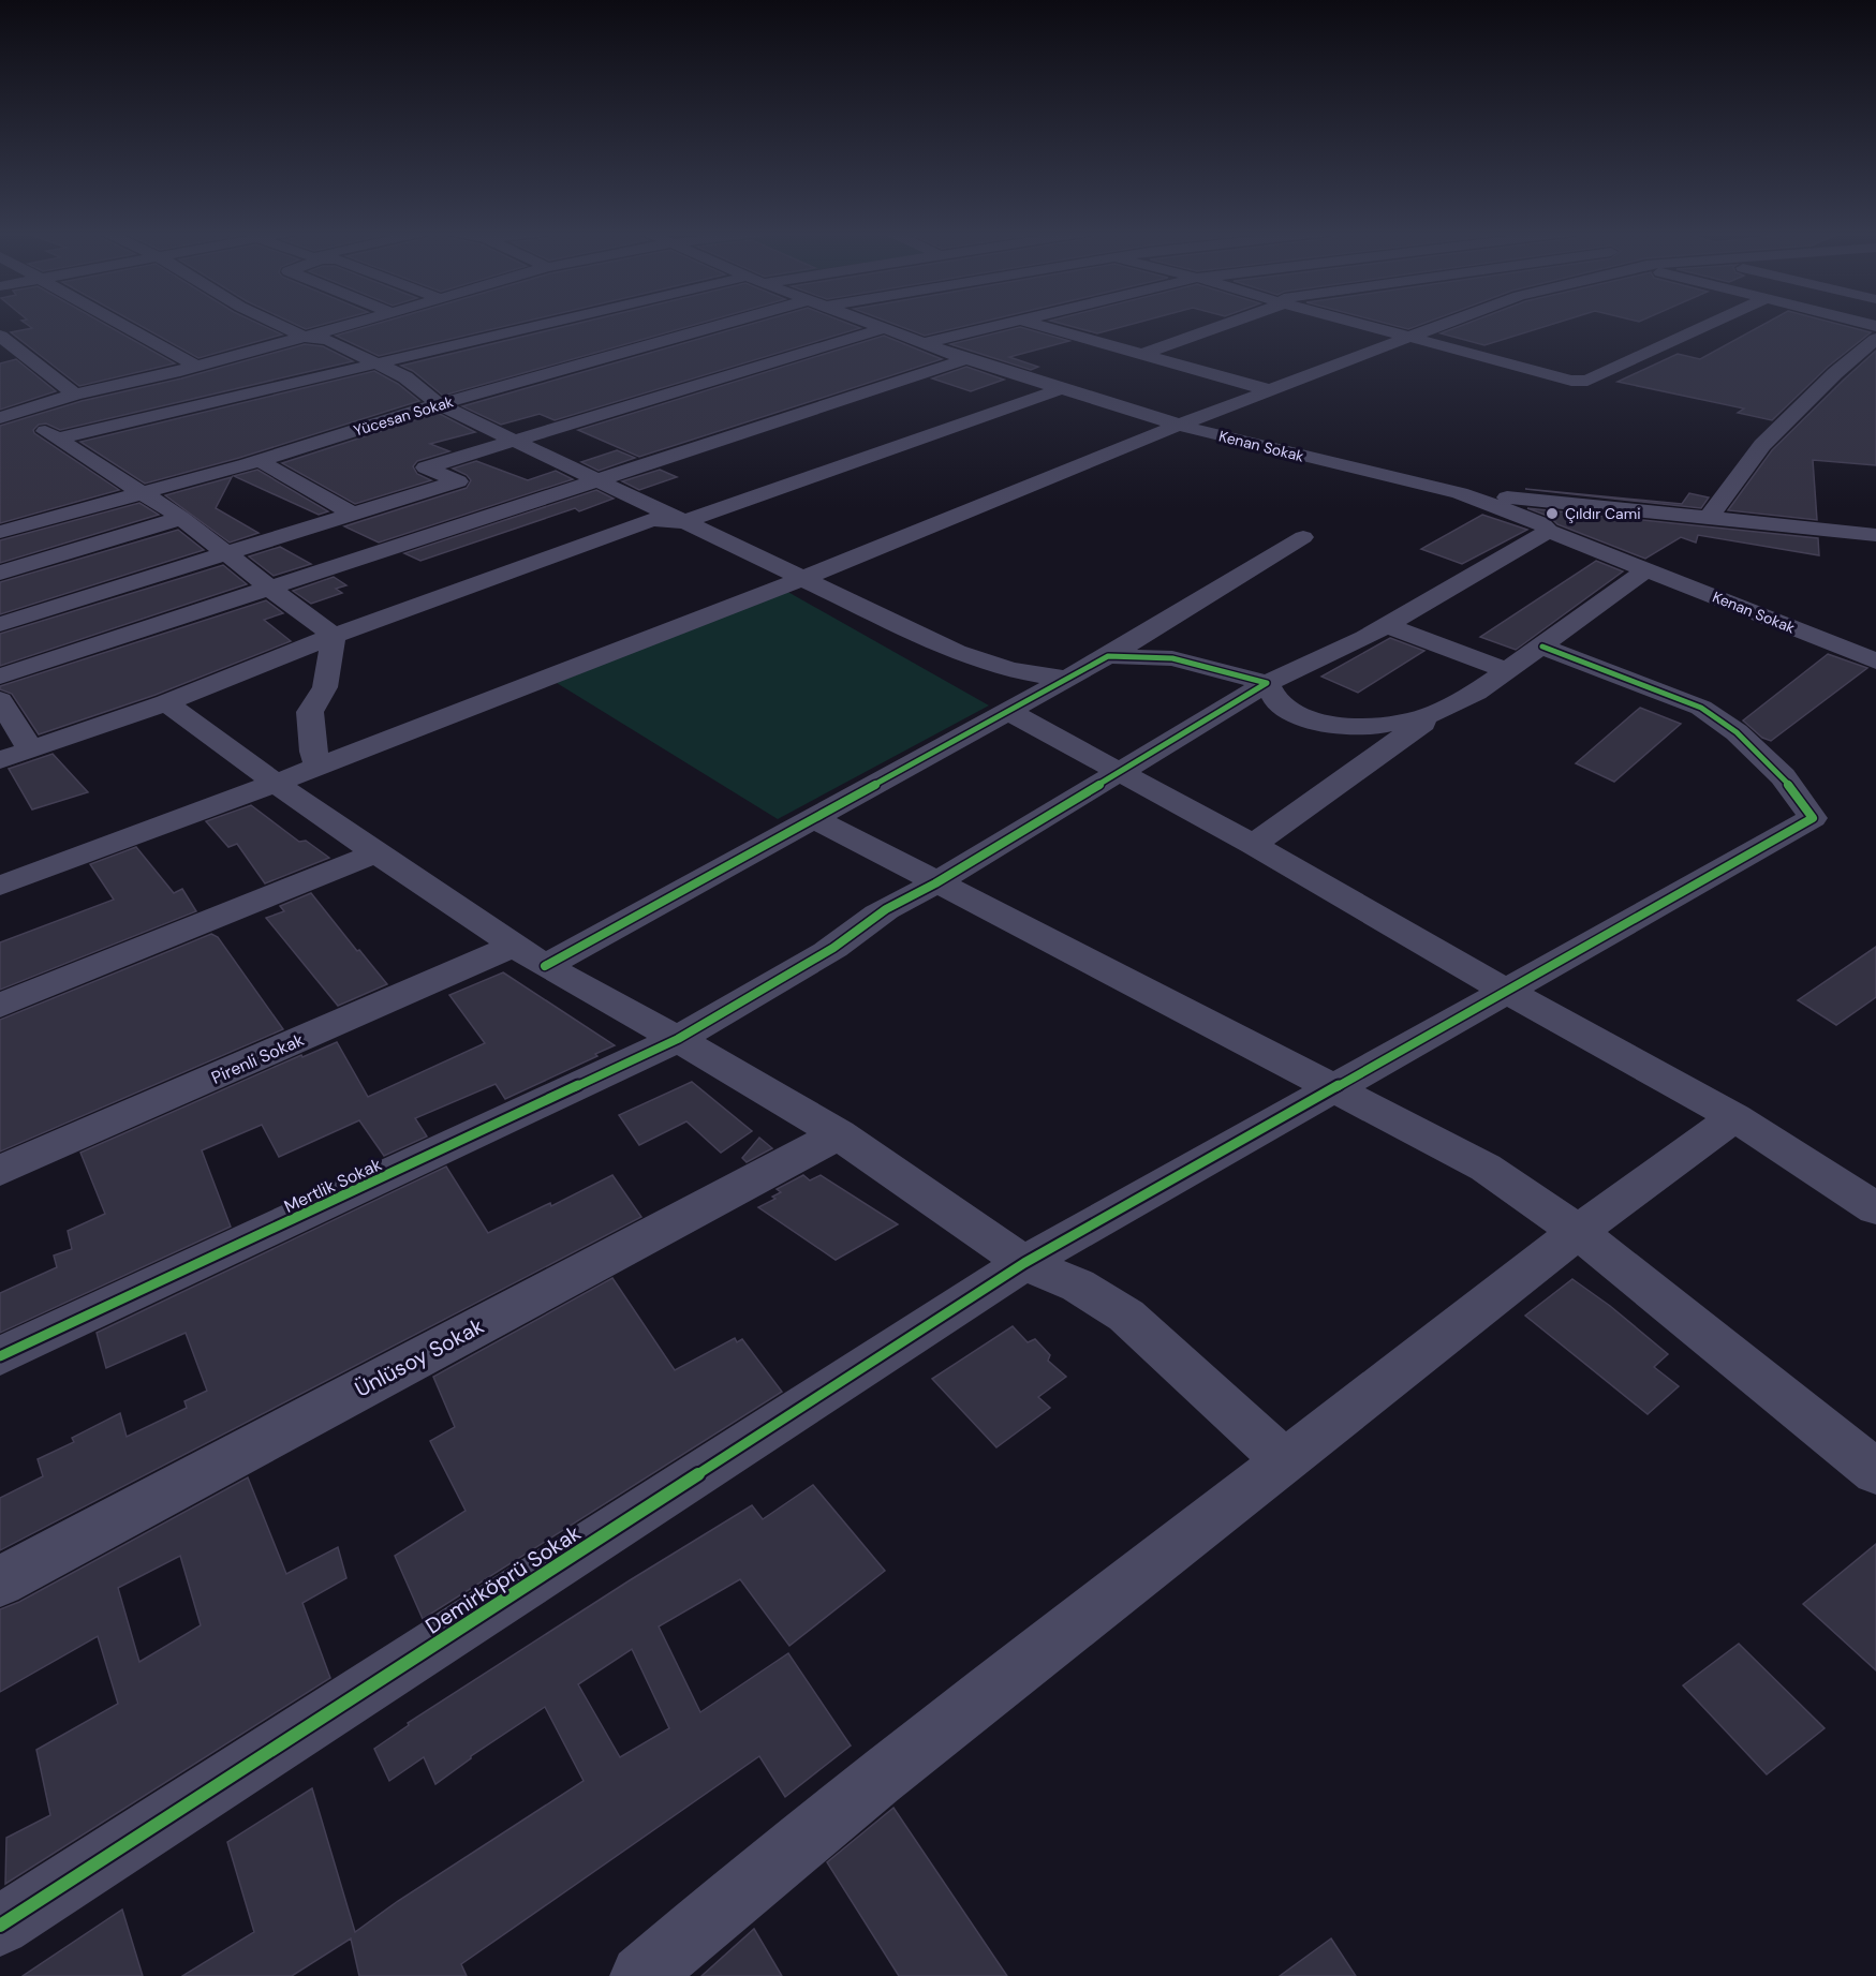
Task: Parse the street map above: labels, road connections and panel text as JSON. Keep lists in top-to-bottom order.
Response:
{
  "streets": {
    "street": [
      "Yücesan Sokak",
      "Kenan Sokak",
      "Pirenli Sokak",
      "Mertlik Sokak",
      "Ünlüsoy Sokak",
      "Demirköprü Sokak"
    ]
  },
  "crossings": [
    ["Kenan Sokak", "Mertlik Sokak"]
  ],
  "places": ["Çıldır Cami"]
}
